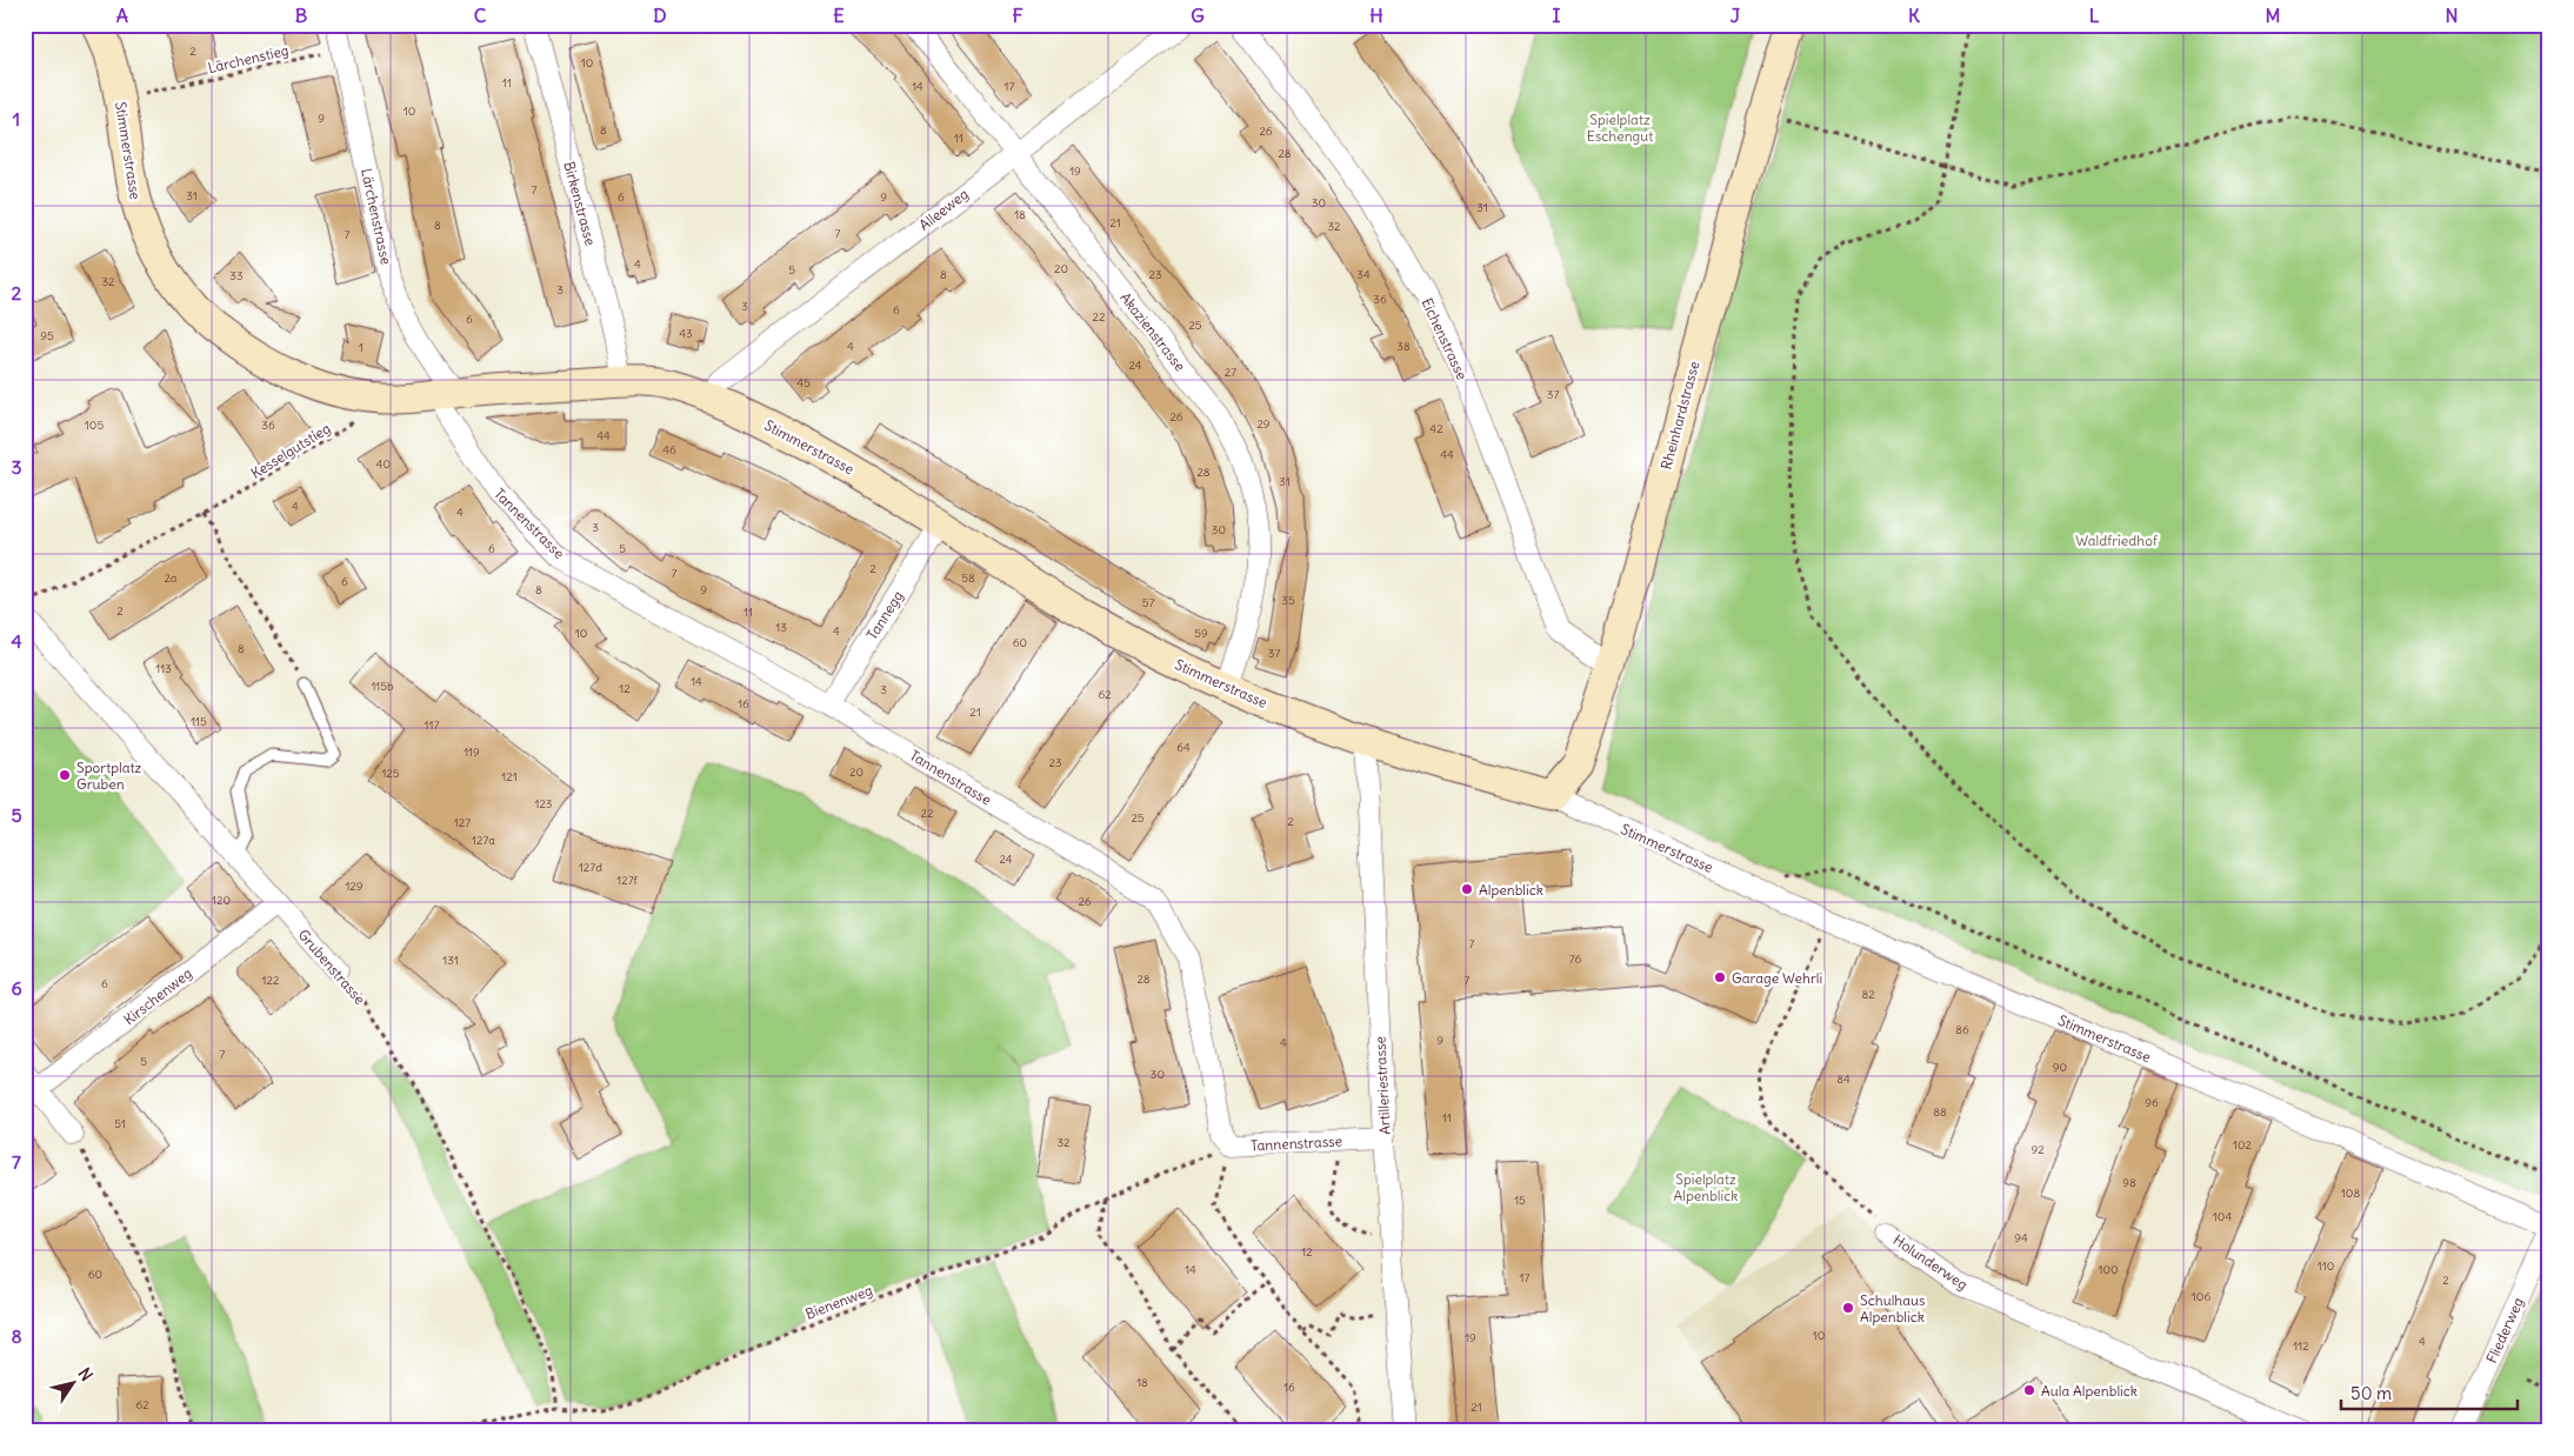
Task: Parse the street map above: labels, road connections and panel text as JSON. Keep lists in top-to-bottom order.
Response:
{
  "streets": {
    "street": [
      "Stimmerstrasse",
      "Birkenstrasse",
      "Alleeweg",
      "Lärchenstrasse",
      "Akazienstrasse",
      "Eichenstrasse",
      "Rheinhardstrasse",
      "Tannenstrasse",
      "Tannegg",
      "Grubenstrasse",
      "Kirschenweg",
      "Artilleriestrasse",
      "Holunderweg",
      "Fliederweg"
    ],
    "path": ["Lärchenstieg", "Kesselgutstieg", "Bienenweg"]
  },
  "crossings": [
    ["Lärchenstieg", "Lärchenstrasse"],
    ["Stimmerstrasse", "Birkenstrasse"],
    ["Stimmerstrasse", "Alleeweg"],
    ["Stimmerstrasse", "Lärchenstrasse"],
    ["Stimmerstrasse", "Akazienstrasse"],
    ["Stimmerstrasse", "Rheinhardstrasse"],
    ["Stimmerstrasse", "Kesselgutstieg"],
    ["Stimmerstrasse", "Tannenstrasse"],
    ["Stimmerstrasse", "Tannegg"],
    ["Stimmerstrasse", "Artilleriestrasse"],
    ["Stimmerstrasse", "Fliederweg"],
    ["Alleeweg", "Akazienstrasse"],
    ["Lärchenstrasse", "Tannenstrasse"],
    ["Eichenstrasse", "Rheinhardstrasse"],
    ["Tannenstrasse", "Tannegg"],
    ["Tannenstrasse", "Artilleriestrasse"],
    ["Tannenstrasse", "Bienenweg"],
    ["Grubenstrasse", "Kirschenweg"],
    ["Grubenstrasse", "Bienenweg"]
  ],
  "parks": ["Spielplatz Eschengut", "Waldfriedhof", "Spielplatz Alpenblick"],
  "places": [
    "Sportplatz Gruben",
    "Alpenblick",
    "Garage Wehrli",
    "Schulhaus Alpenblick",
    "Aula Alpenblick"
  ],
  "house_numbers": [
    "2",
    "10",
    "11",
    "14",
    "17",
    "10",
    "9",
    "8",
    "26",
    "11",
    "28",
    "19",
    "7",
    "31",
    "6",
    "9",
    "30",
    "31",
    "18",
    "21",
    "8",
    "32",
    "7",
    "7",
    "4",
    "20",
    "5",
    "8",
    "23",
    "34",
    "33",
    "32",
    "3",
    "36",
    "3",
    "6",
    "22",
    "6",
    "25",
    "43",
    "95",
    "4",
    "38",
    "1",
    "24",
    "27",
    "45",
    "37",
    "26",
    "29",
    "105",
    "36",
    "42",
    "44",
    "46",
    "44",
    "40",
    "28",
    "31",
    "4",
    "4",
    "3",
    "30",
    "6",
    "5",
    "2",
    "7",
    "2a",
    "58",
    "6",
    "8",
    "9",
    "35",
    "57",
    "2",
    "11",
    "13",
    "4",
    "10",
    "59",
    "60",
    "8",
    "37",
    "113",
    "14",
    "115b",
    "12",
    "3",
    "62",
    "16",
    "21",
    "115",
    "117",
    "64",
    "119",
    "23",
    "20",
    "125",
    "121",
    "123",
    "22",
    "25",
    "2",
    "127",
    "127a",
    "24",
    "127d",
    "127f",
    "129",
    "120",
    "26",
    "7",
    "76",
    "131",
    "28",
    "122",
    "7",
    "6",
    "82",
    "86",
    "9",
    "4",
    "7",
    "5",
    "90",
    "30",
    "84",
    "96",
    "88",
    "11",
    "51",
    "32",
    "102",
    "92",
    "98",
    "108",
    "15",
    "104",
    "94",
    "12",
    "110",
    "14",
    "100",
    "60",
    "17",
    "2",
    "106",
    "10",
    "19",
    "4",
    "112",
    "18",
    "16",
    "62",
    "21"
  ],
  "scale_bar": "50 m",
  "north": "top right",
  "grid": {
    "columns": [
      "A",
      "B",
      "C",
      "D",
      "E",
      "F",
      "G",
      "H",
      "I",
      "J",
      "K",
      "L",
      "M",
      "N"
    ],
    "rows": [
      "1",
      "2",
      "3",
      "4",
      "5",
      "6",
      "7",
      "8"
    ]
  }
}
